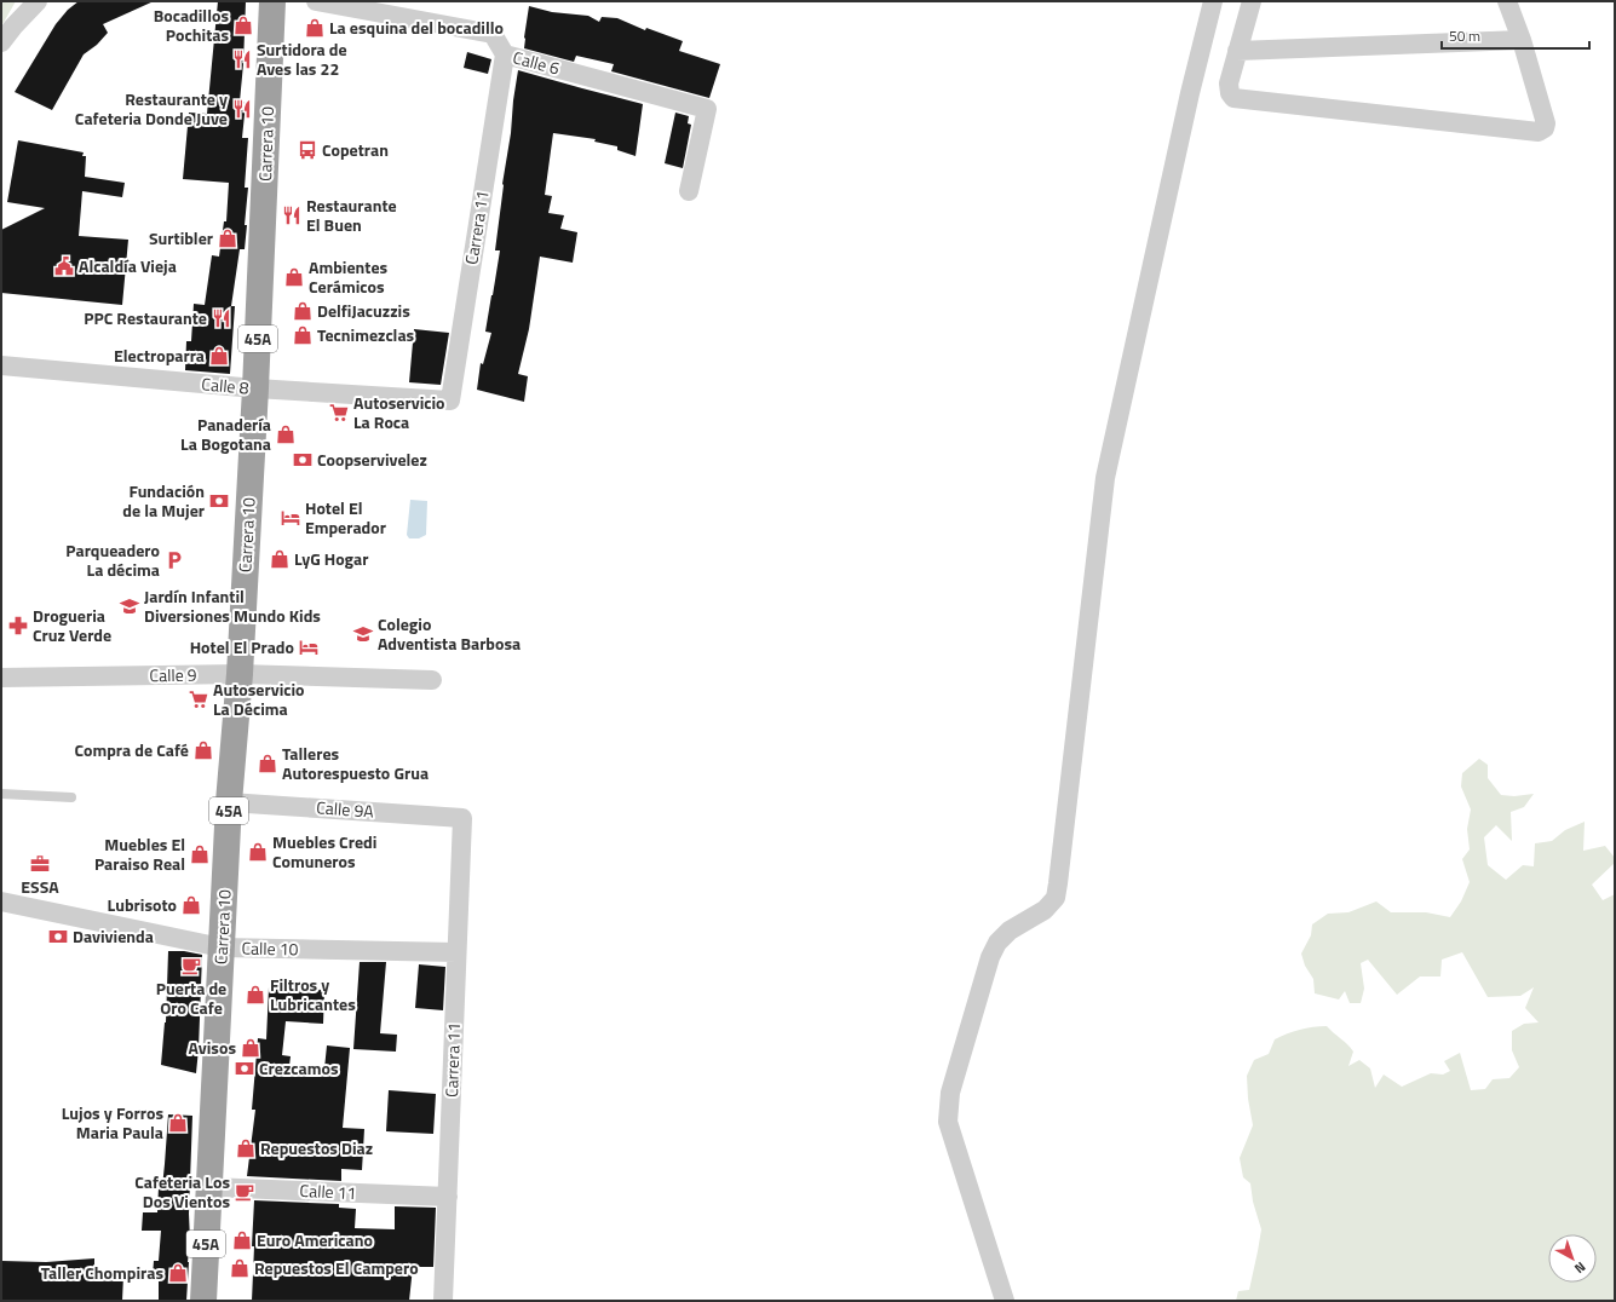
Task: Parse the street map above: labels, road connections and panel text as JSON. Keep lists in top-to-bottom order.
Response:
{
  "streets": {
    "highway": ["Carrera 10", "45A"],
    "street": [
      "Calle 6",
      "Carrera 11",
      "Calle 8",
      "Calle 9",
      "Calle 9A",
      "Calle 10",
      "Calle 11"
    ]
  },
  "crossings": [
    ["Calle 6", "Carrera 11"],
    ["Carrera 10", "Calle 8"],
    ["Carrera 10", "Calle 9"],
    ["Carrera 10", "Calle 9A"],
    ["Carrera 10", "Calle 10"],
    ["Carrera 10", "Calle 11"],
    ["Carrera 11", "Calle 8"],
    ["Carrera 11", "Calle 9A"],
    ["Carrera 11", "Calle 10"],
    ["Carrera 11", "Calle 11"]
  ],
  "places": {
    "shop": [
      "Bocadillos Pochitas",
      "La esquina del bocadillo",
      "Surtibler",
      "Ambientes Cerámicos",
      "DelfiJacuzzis",
      "Tecnimezclas",
      "Electroparra",
      "Panadería La Bogotana",
      "LyG Hogar",
      "Compra de Café",
      "Talleres Autorespuesto Grua",
      "Muebles Credi Comuneros",
      "Muebles El Paraiso Real",
      "Lubrisoto",
      "Filtros y Lubricantes",
      "Avisos",
      "Lujos y Forros Maria Paula",
      "Repuestos Diaz",
      "Euro Americano",
      "Repuestos El Campero",
      "Taller Chompiras"
    ],
    "restaurant": [
      "Surtidora de Aves las 22",
      "Restaurante y Cafeteria Donde Juve",
      "Restaurante El Buen",
      "PPC Restaurante"
    ],
    "bus stop": ["Copetran"],
    "public building": ["Alcaldía Vieja"],
    "supermarket": ["Autoservicio La Roca", "Autoservicio La Décima"],
    "bank": [
      "Coopservivelez",
      "Fundación de la Mujer",
      "Davivienda",
      "Crezcamos"
    ],
    "hotel": ["Hotel El Emperador", "Hotel El Prado"],
    "parking": ["Parqueadero La décima"],
    "school or university": ["Jardín Infantil Diversiones Mundo Kids", "Colegio Adventista Barbosa"],
    "pharmacy": ["Drogueria Cruz Verde"],
    "office": ["ESSA"],
    "cafe": ["Puerta de Oro Cafe", "Cafeteria Los Dos Vientos"]
  },
  "scale_bar": "50 m",
  "north": "bottom right"
}
